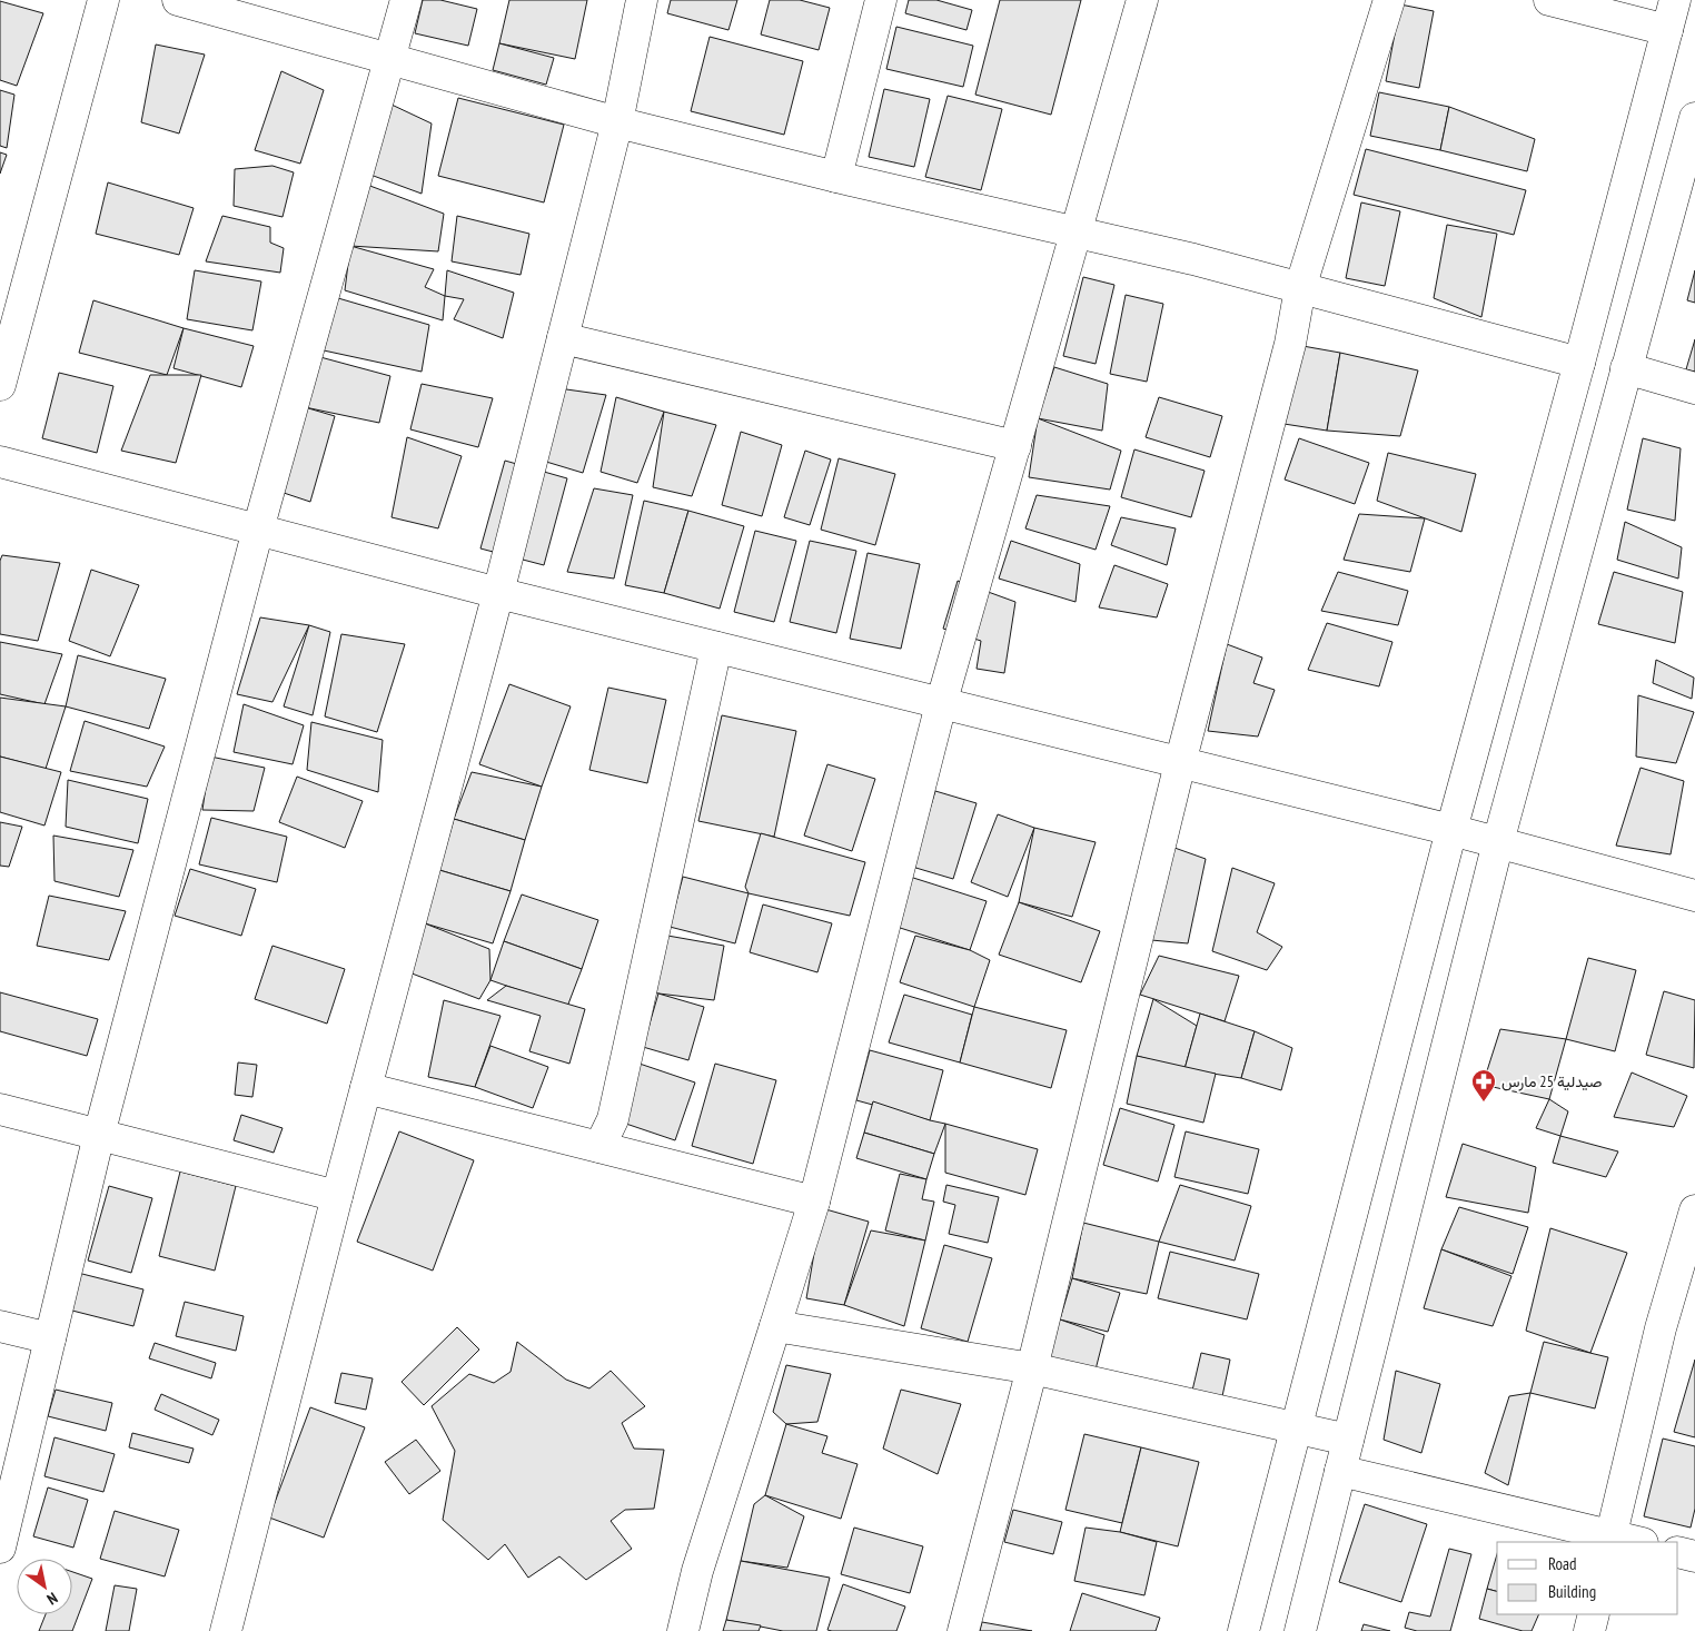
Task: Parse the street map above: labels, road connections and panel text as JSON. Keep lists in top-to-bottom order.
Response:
{
  "places": {
    "pharmacy": ["صيدلية 25 مارس"]
  },
  "legend": ["Road", "Building"],
  "north": "bottom right"
}
